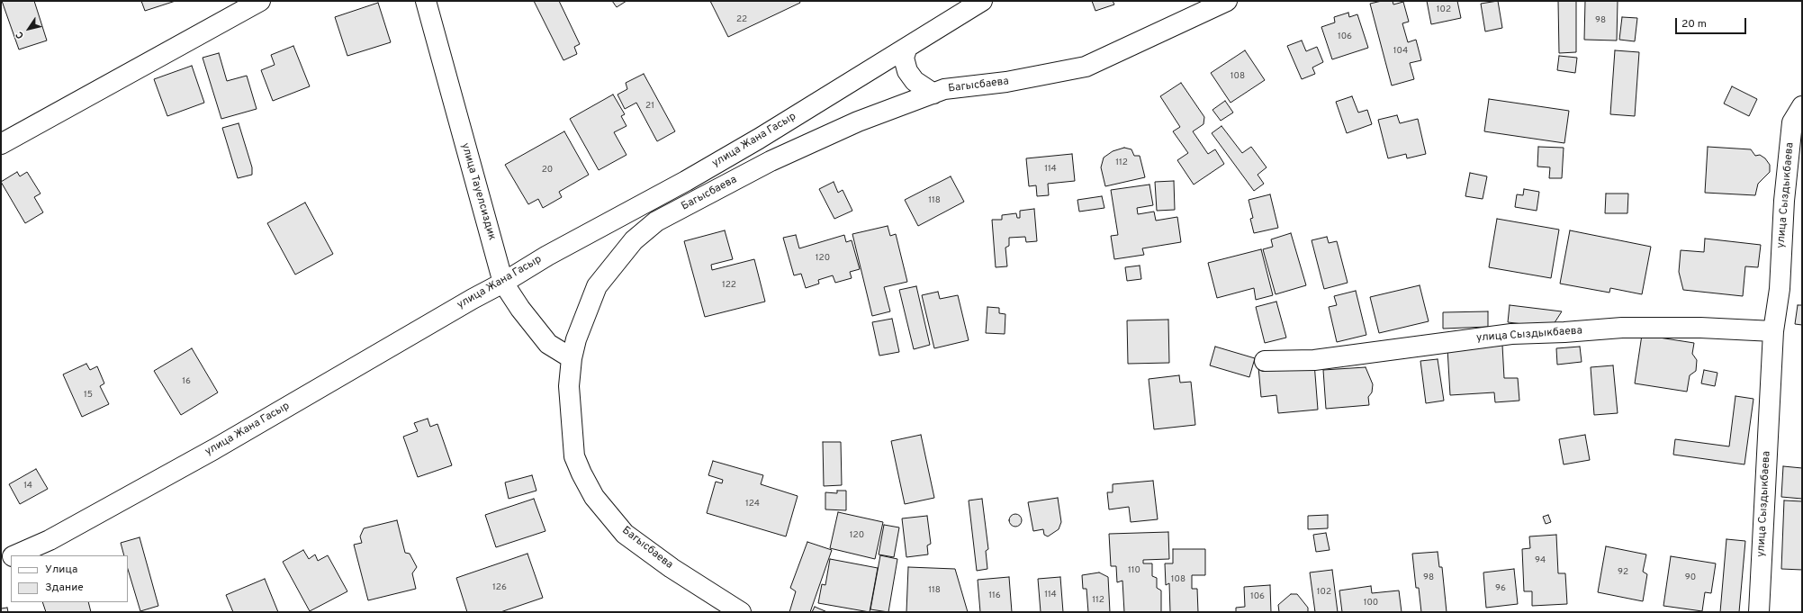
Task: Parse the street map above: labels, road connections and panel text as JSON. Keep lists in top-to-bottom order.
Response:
{
  "streets": {
    "street": [
      "Багысбаева",
      "улица Жана Гасыр",
      "улица Тауелсиздик",
      "улица Сыздыкбаева"
    ]
  },
  "crossings": [
    ["Багысбаева", "улица Тауелсиздик"],
    ["улица Жана Гасыр", "улица Тауелсиздик"]
  ],
  "house_numbers": [
    "102",
    "22",
    "98",
    "106",
    "104",
    "108",
    "21",
    "112",
    "114",
    "20",
    "118",
    "120",
    "122",
    "16",
    "15",
    "14",
    "124",
    "120",
    "94",
    "110",
    "92",
    "98",
    "90",
    "108",
    "126",
    "96",
    "118",
    "102",
    "114",
    "116",
    "106",
    "112",
    "100"
  ],
  "legend": ["Улица", "Здание"],
  "scale_bar": "20 m",
  "north": "bottom left"
}
